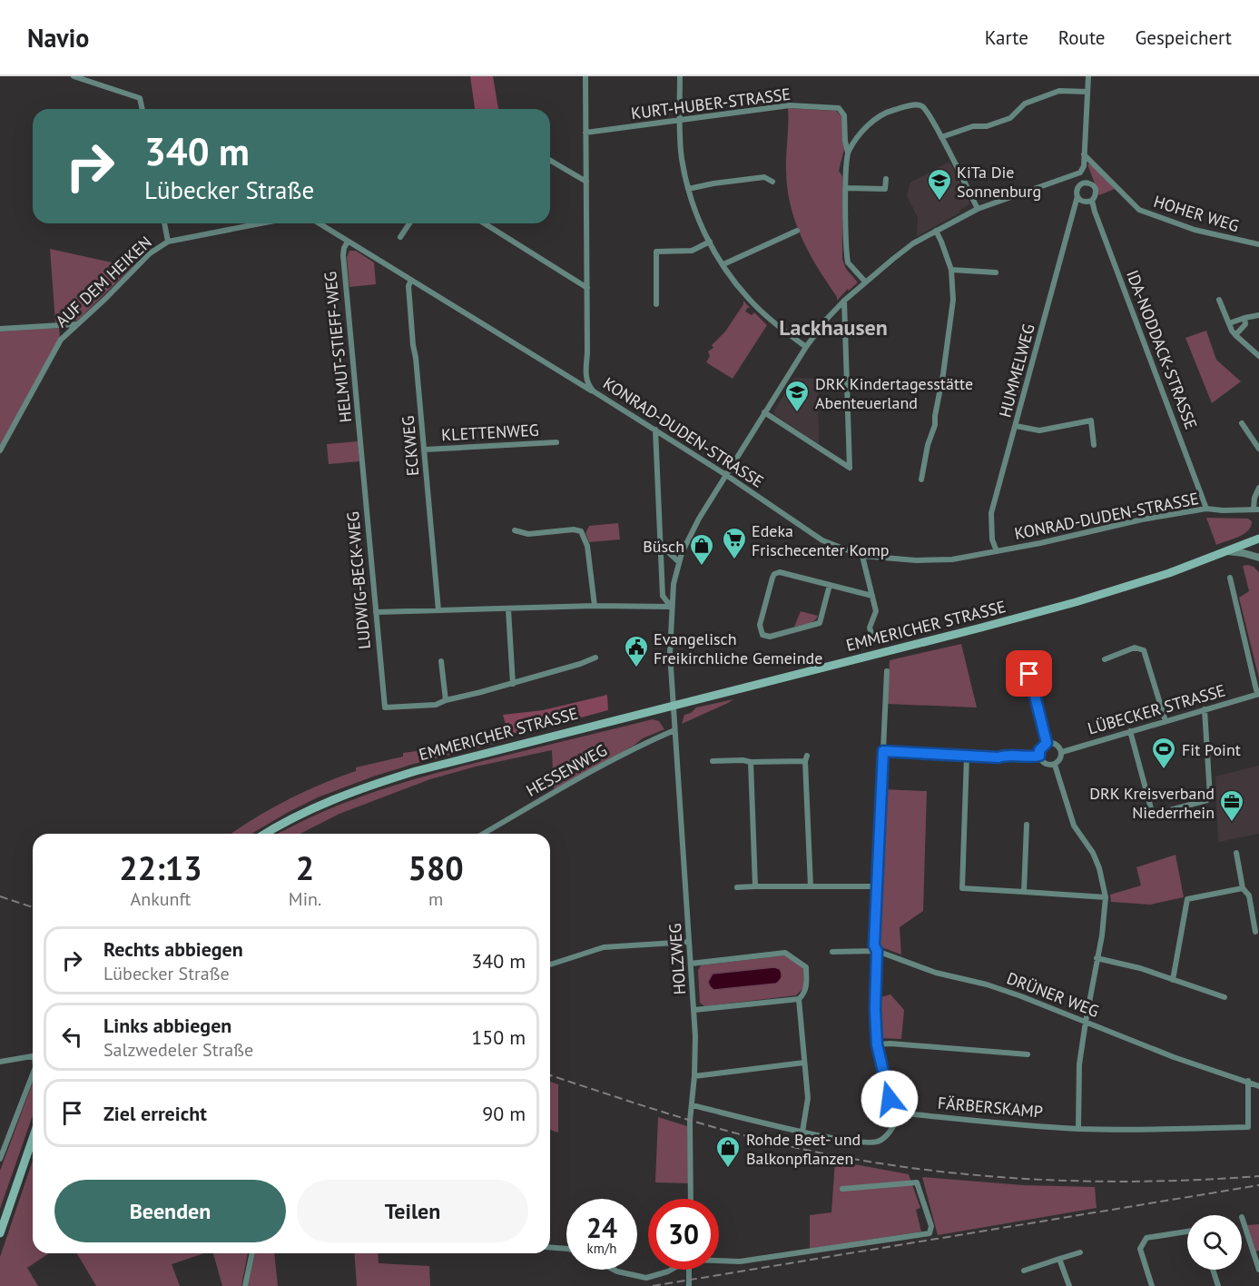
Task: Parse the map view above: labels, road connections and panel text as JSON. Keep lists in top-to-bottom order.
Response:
{
  "streets": {
    "main road": ["EMMERICHER STRASSE"],
    "street": [
      "KURT-HUBER-STRASSE",
      "HOHER WEG",
      "AUF DEM HEIKEN",
      "HELMUT-STIEFF-WEG",
      "IDA-NODDACK-STRASSE",
      "HUMMELWEG",
      "KLETTENWEG",
      "KONRAD-DUDEN-STRASSE",
      "ECKWEG",
      "LUDWIG-BECK-WEG",
      "LÜBECKER STRASSE",
      "HESSENWEG",
      "HOLZWEG",
      "DRÜNER WEG",
      "FÄRBERSKAMP"
    ]
  },
  "crossings": [
    ["KURT-HUBER-STRASSE", "KONRAD-DUDEN-STRASSE"],
    ["HOHER WEG", "HOLZWEG"],
    ["HELMUT-STIEFF-WEG", "LUDWIG-BECK-WEG"],
    ["IDA-NODDACK-STRASSE", "HUMMELWEG"],
    ["IDA-NODDACK-STRASSE", "KONRAD-DUDEN-STRASSE"],
    ["HUMMELWEG", "KONRAD-DUDEN-STRASSE"],
    ["KLETTENWEG", "ECKWEG"],
    ["KONRAD-DUDEN-STRASSE", "HOLZWEG"],
    ["EMMERICHER STRASSE", "HOLZWEG"],
    ["HESSENWEG", "HOLZWEG"],
    ["DRÜNER WEG", "FÄRBERSKAMP"]
  ],
  "districts": ["Lackhausen"],
  "places": {
    "school or university": ["KiTa Die Sonnenburg", "DRK Kindertagesstätte Abenteuerland"],
    "supermarket": ["Edeka Frischecenter Komp"],
    "shop": ["Büsch", "Rohde Beet- und Balkonpflanzen"],
    "public building": ["Evangelisch Freikirchliche Gemeinde"],
    "sports": ["Fit Point"],
    "office": ["DRK Kreisverband Niederrhein"]
  },
  "page": {
    "header": "Navio",
    "nav": ["Karte", "Route", "Gespeichert"],
    "turn": ["340 m", "Lübecker Straße"],
    "eta": [
      "22:13",
      "Ankunft",
      "2",
      "Min.",
      "580",
      "m"
    ],
    "list": [
      {
        "name": "Rechts abbiegen",
        "note": "Lübecker Straße",
        "value": "340 m"
      },
      {
        "name": "Links abbiegen",
        "note": "Salzwedeler Straße",
        "value": "150 m"
      },
      {
        "name": "Ziel erreicht",
        "value": "90 m"
      }
    ],
    "buttons": ["Beenden", "Teilen"],
    "speed": "24 km/h",
    "limit": "30"
  }
}
